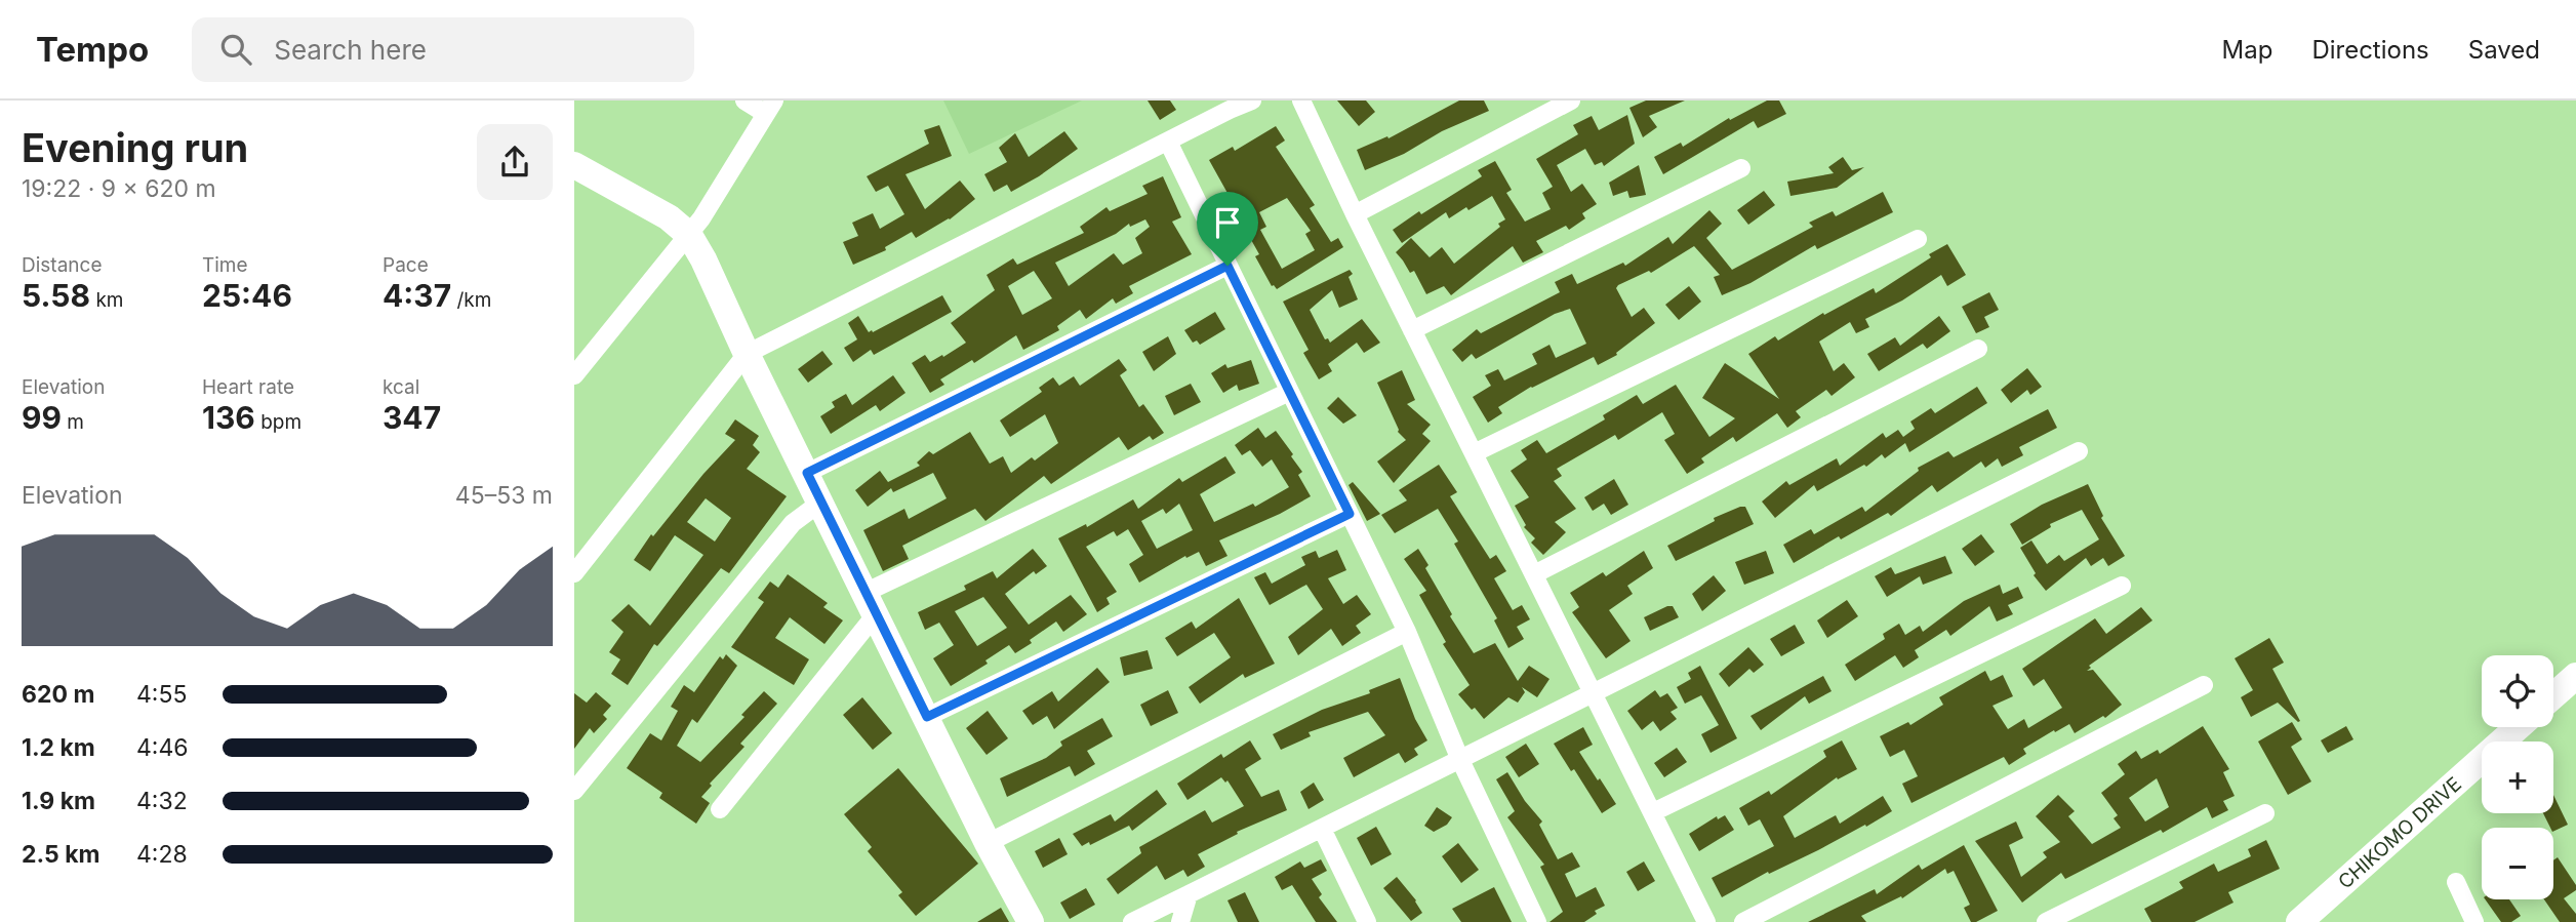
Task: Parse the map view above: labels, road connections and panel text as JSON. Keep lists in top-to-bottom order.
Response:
{
  "streets": {
    "street": ["CHIKOMO DRIVE"]
  },
  "page": {
    "header": "Tempo",
    "search": "Search here",
    "nav": ["Map", "Directions", "Saved"],
    "heading": ["Evening run", "19:22 · 9 × 620 m"],
    "stats": [
      ["Distance", "5.58 km"],
      ["Time", "25:46"],
      ["Pace", "4:37 /km"],
      ["Elevation", "99 m"],
      ["Heart rate", "136 bpm"],
      ["kcal", "347"]
    ],
    "chart": ["Elevation", "45–53 m"],
    "map_buttons": ["+", "−"],
    "list": [
      {
        "name": "620 m",
        "note": "4:55"
      },
      {
        "name": "1.2 km",
        "note": "4:46"
      },
      {
        "name": "1.9 km",
        "note": "4:32"
      },
      {
        "name": "2.5 km",
        "note": "4:28"
      }
    ]
  }
}
